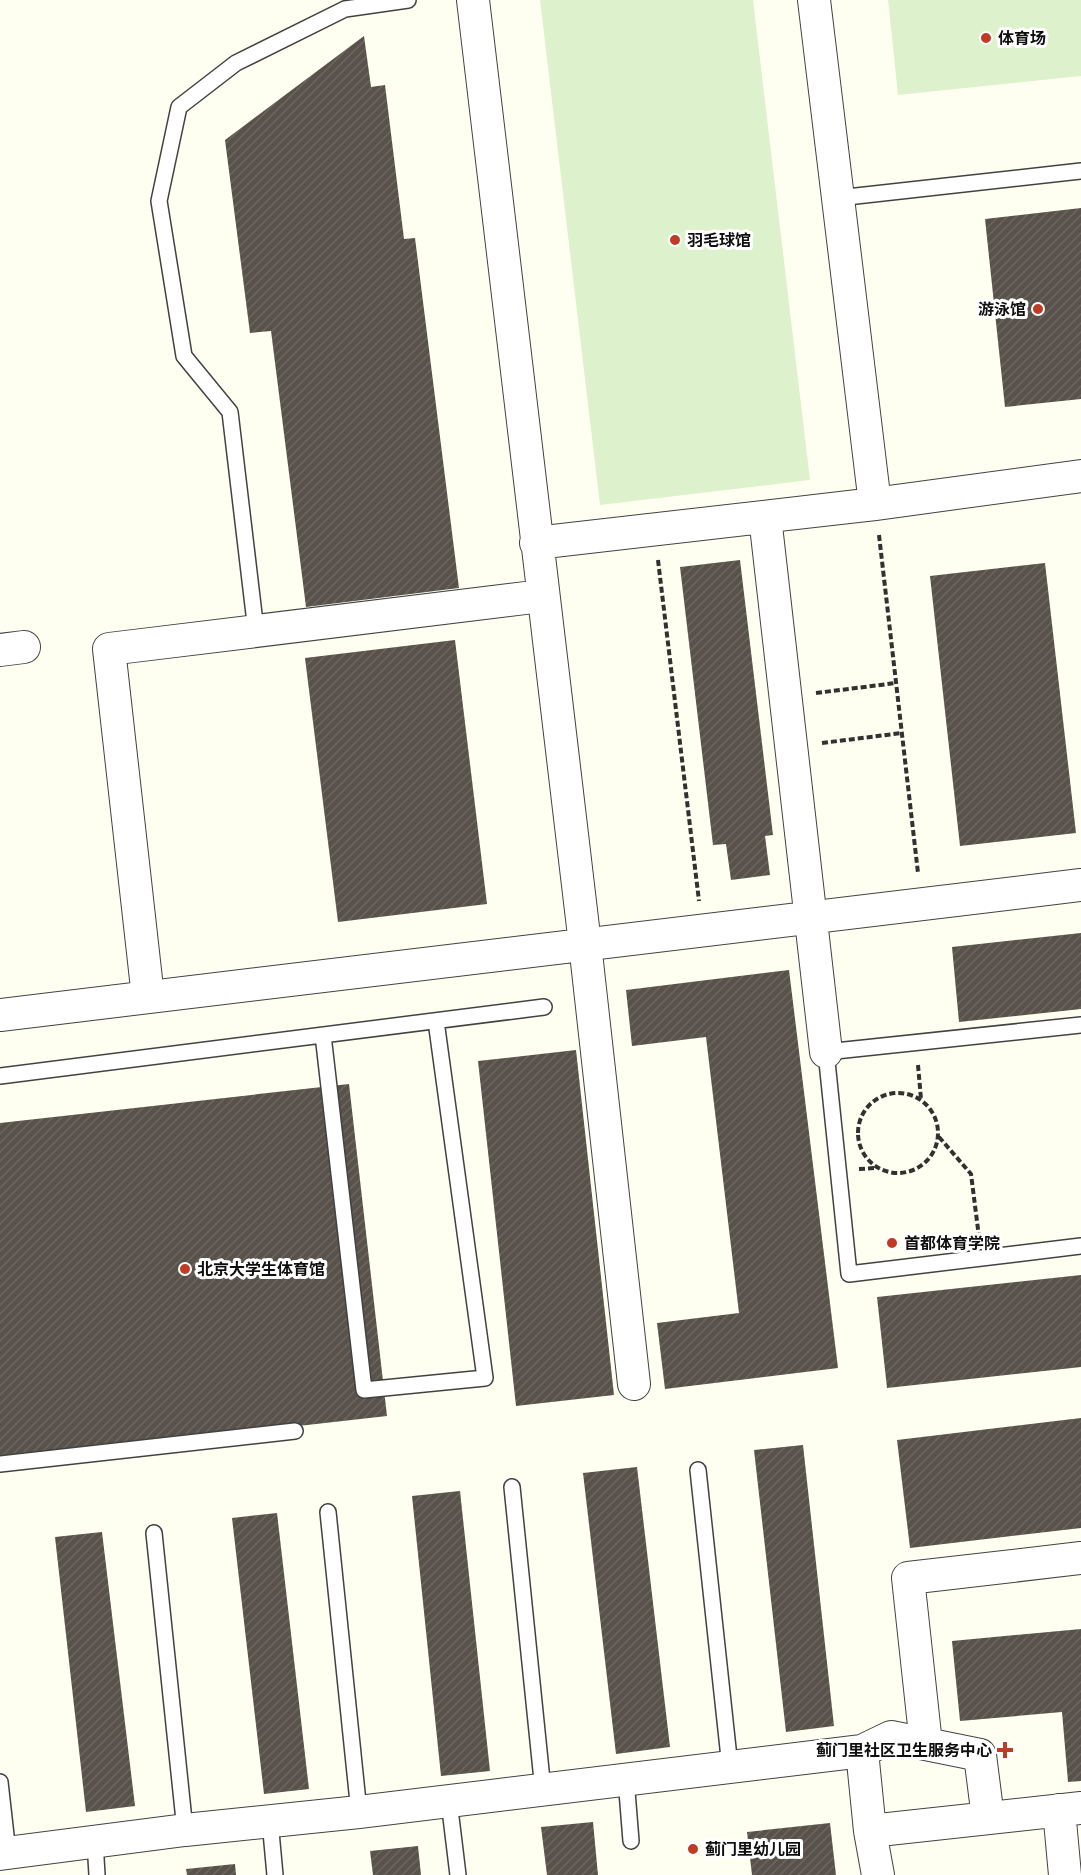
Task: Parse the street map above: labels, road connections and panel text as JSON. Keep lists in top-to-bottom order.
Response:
{
  "places": {
    "other": [
      "体育场",
      "羽毛球馆",
      "游泳馆",
      "首都体育学院",
      "北京大学生体育馆",
      "蓟门里幼儿园"
    ],
    "health": ["蓟门里社区卫生服务中心"]
  }
}
